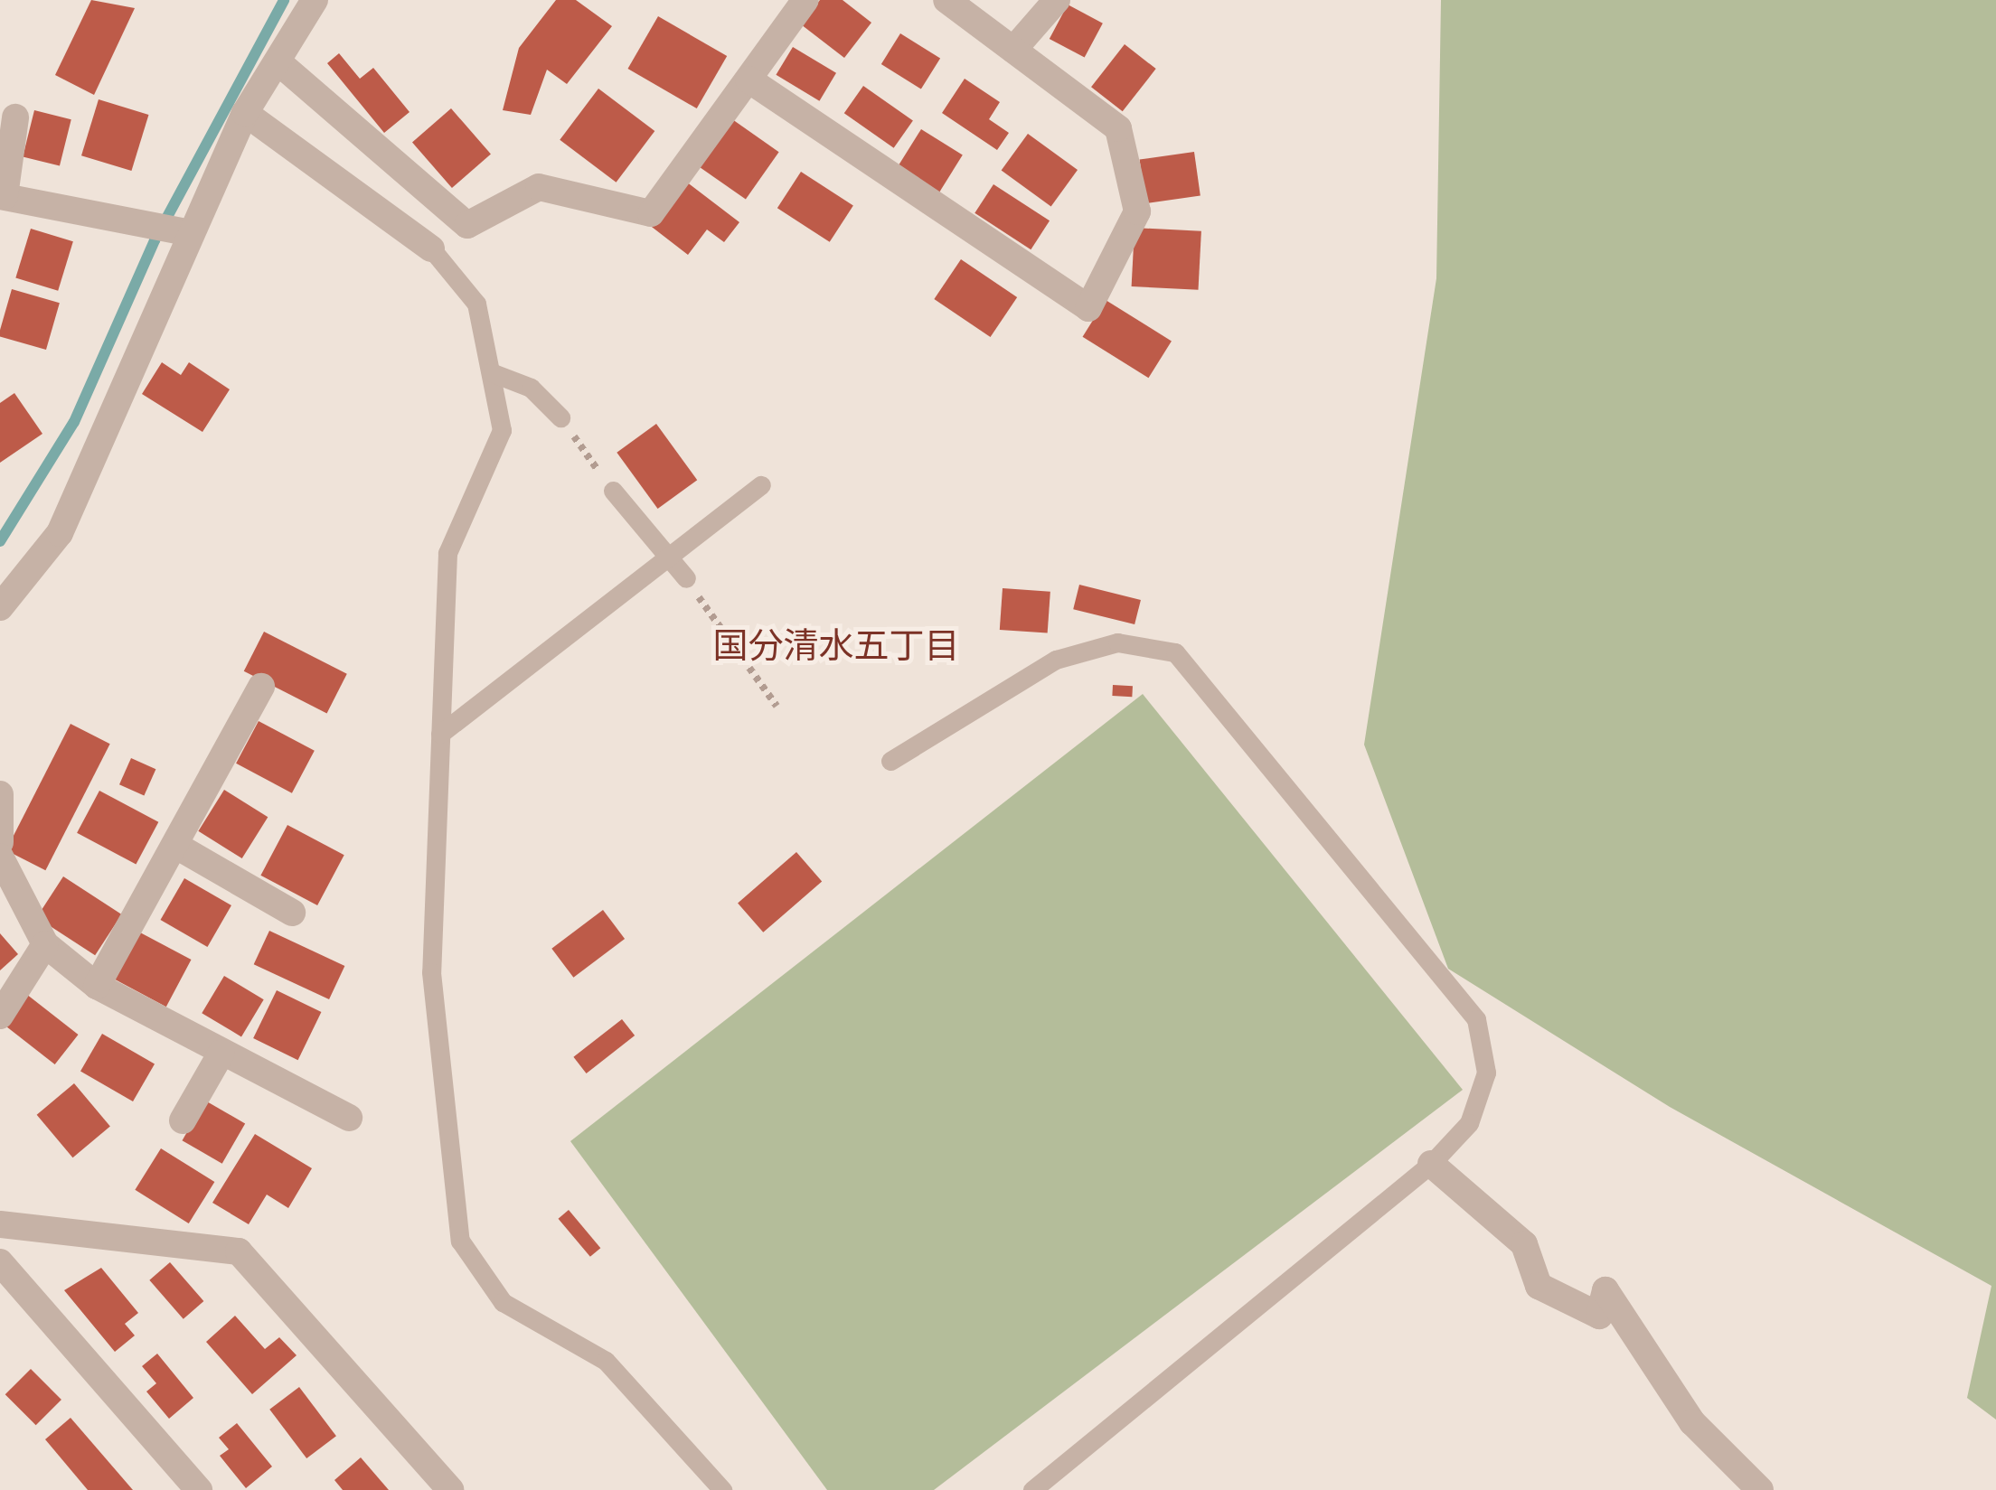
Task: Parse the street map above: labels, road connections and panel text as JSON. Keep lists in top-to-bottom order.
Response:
{
  "districts": ["国分清水五丁目"]
}
